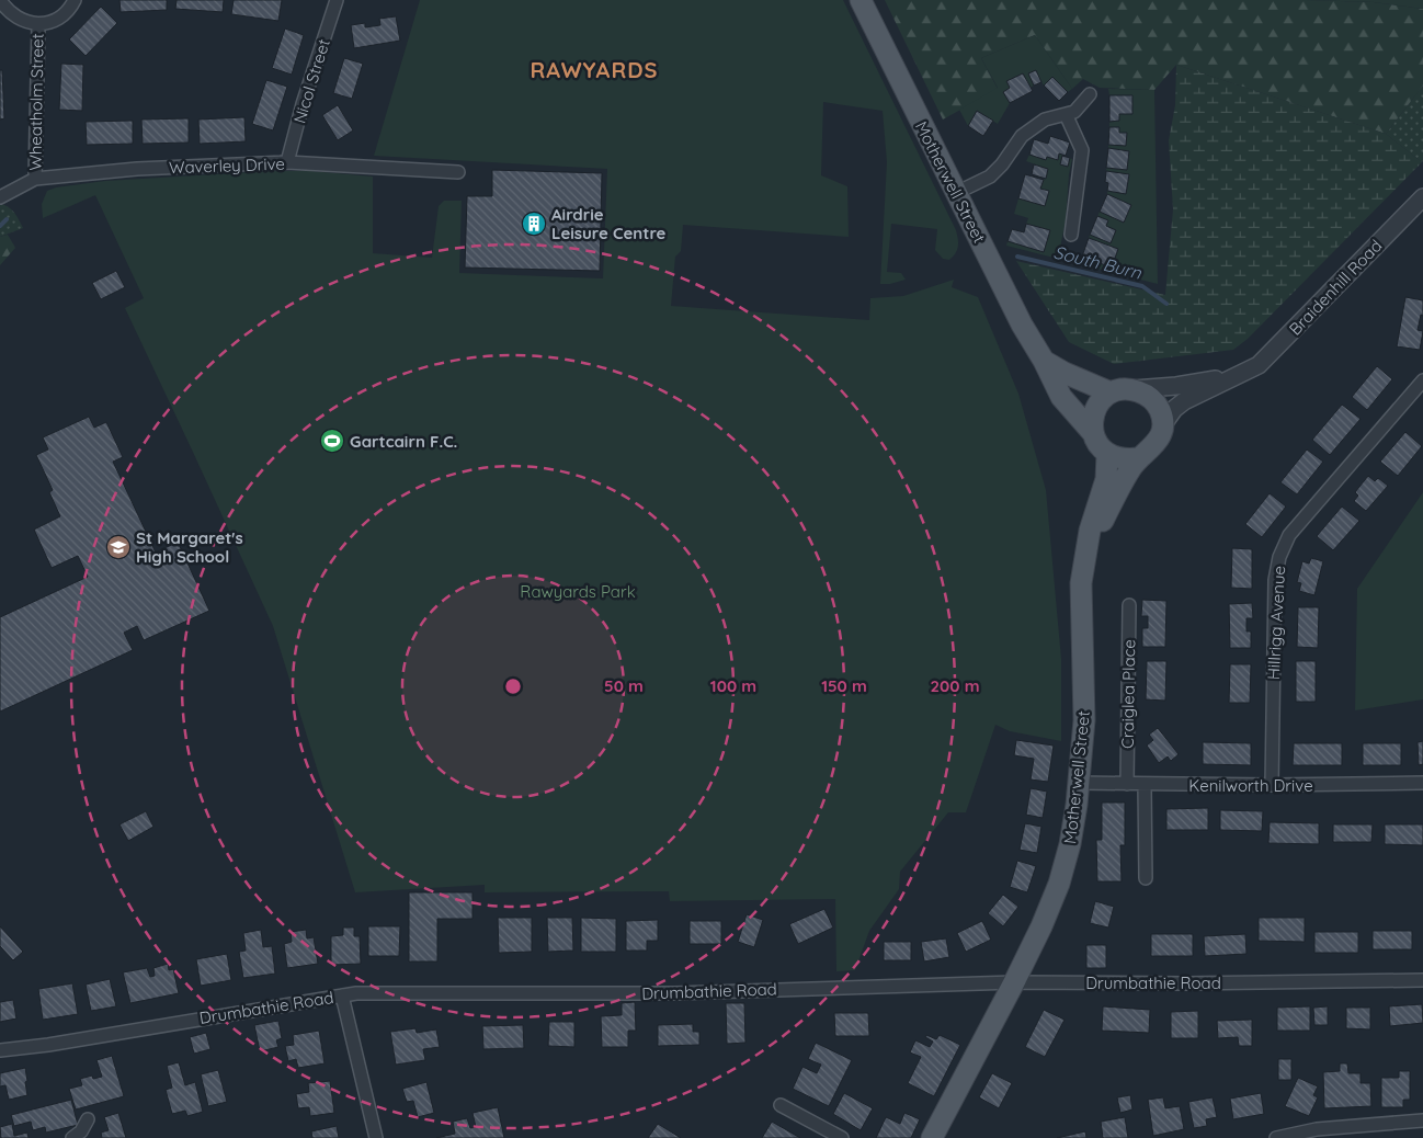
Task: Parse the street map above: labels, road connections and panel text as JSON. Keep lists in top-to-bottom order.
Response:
{
  "streets": {
    "main road": ["Motherwell Street"],
    "street": [
      "Nicol Street",
      "Wheatholm Street",
      "Waverley Drive",
      "Braidenhill Road",
      "Hillrigg Avenue",
      "Craiglea Place",
      "Kenilworth Drive",
      "Drumbathie Road"
    ]
  },
  "crossings": [
    ["Nicol Street", "Waverley Drive"],
    ["Wheatholm Street", "Waverley Drive"],
    ["Motherwell Street", "Braidenhill Road"],
    ["Motherwell Street", "Kenilworth Drive"],
    ["Motherwell Street", "Drumbathie Road"],
    ["Hillrigg Avenue", "Kenilworth Drive"],
    ["Craiglea Place", "Kenilworth Drive"]
  ],
  "districts": ["RAWYARDS"],
  "water": ["South Burn"],
  "parks": ["Rawyards Park"],
  "places": {
    "building": ["Airdrie Leisure Centre"],
    "sports": ["Gartcairn F.C."],
    "school or university": ["St Margaret's High School"]
  },
  "rings": [
    "50 m",
    "100 m",
    "150 m",
    "200 m"
  ]
}
